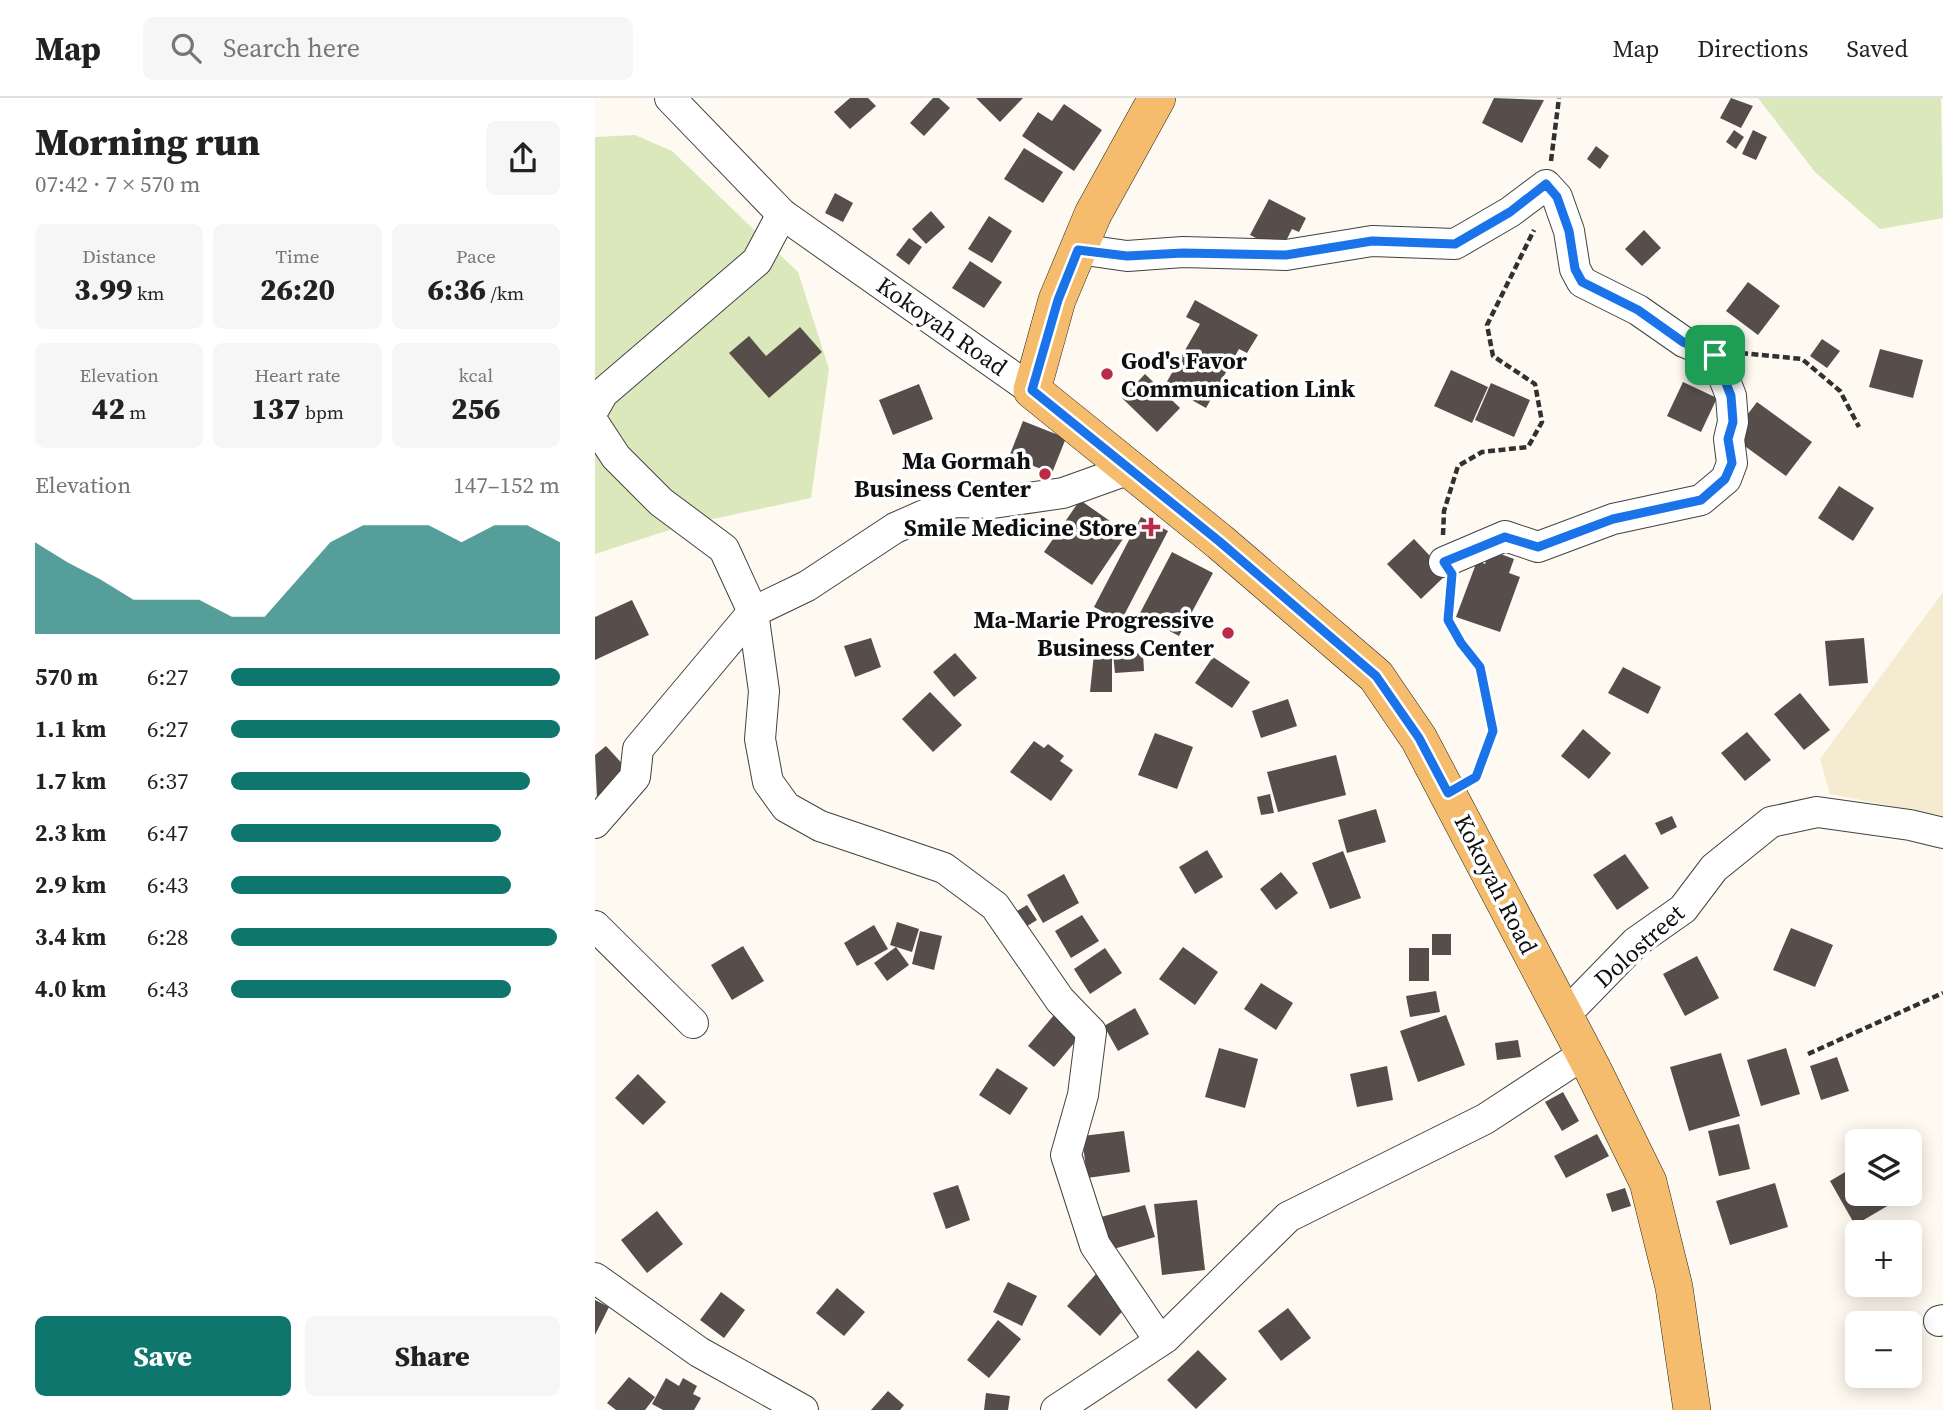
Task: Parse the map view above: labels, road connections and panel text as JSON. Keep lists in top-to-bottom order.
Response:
{
  "streets": {
    "main road": ["Kokoyah Road"],
    "street": ["Dolostreet"]
  },
  "crossings": [
    ["Kokoyah Road", "Dolostreet"]
  ],
  "places": {
    "other": ["God's Favor Communication Link", "Ma Gormah Business Center", "Ma-Marie Progressive Business Center"],
    "health": ["Smile Medicine Store"]
  },
  "page": {
    "header": "Map",
    "search": "Search here",
    "nav": ["Map", "Directions", "Saved"],
    "heading": ["Morning run", "07:42 · 7 × 570 m"],
    "stats": [
      ["Distance", "3.99 km"],
      ["Time", "26:20"],
      ["Pace", "6:36 /km"],
      ["Elevation", "42 m"],
      ["Heart rate", "137 bpm"],
      ["kcal", "256"]
    ],
    "chart": ["Elevation", "147–152 m"],
    "list": [
      {
        "name": "570 m",
        "note": "6:27"
      },
      {
        "name": "1.1 km",
        "note": "6:27"
      },
      {
        "name": "1.7 km",
        "note": "6:37"
      },
      {
        "name": "2.3 km",
        "note": "6:47"
      },
      {
        "name": "2.9 km",
        "note": "6:43"
      },
      {
        "name": "3.4 km",
        "note": "6:28"
      },
      {
        "name": "4.0 km",
        "note": "6:43"
      }
    ],
    "map_buttons": ["+", "−"],
    "buttons": ["Save", "Share"]
  }
}
